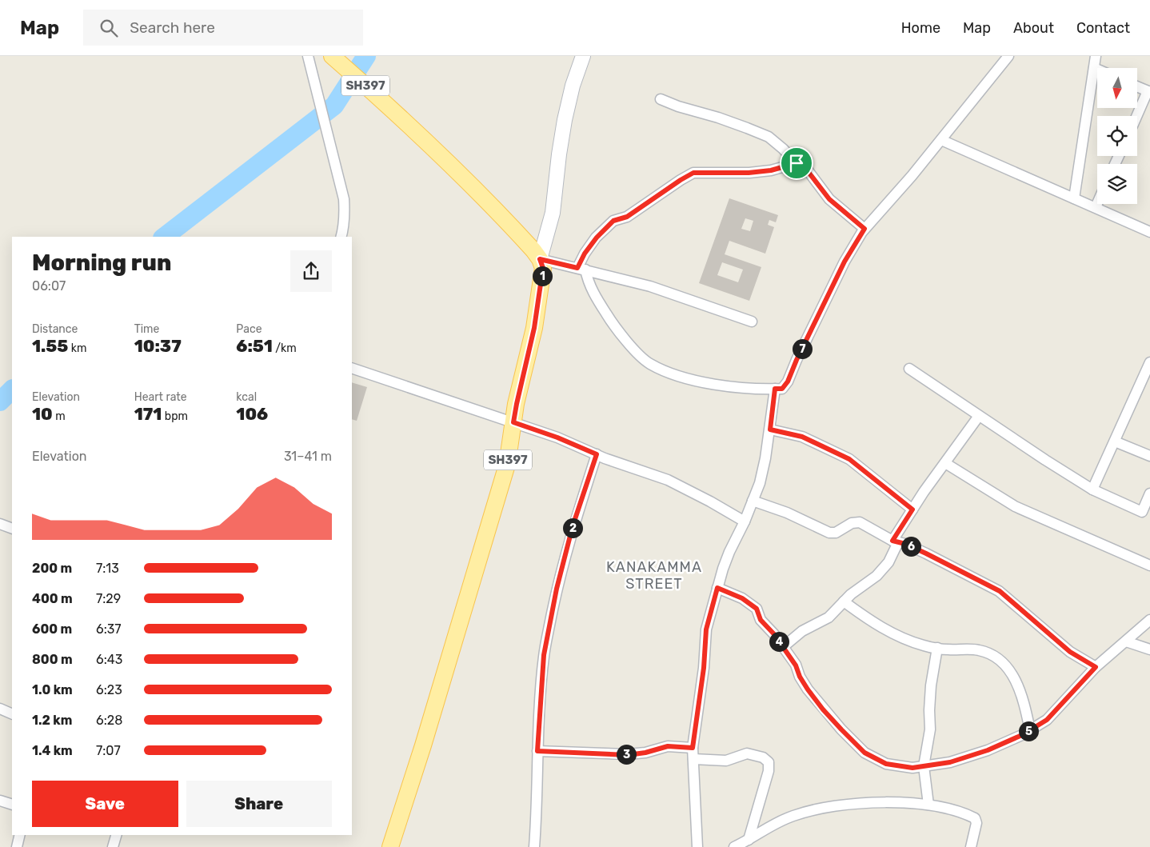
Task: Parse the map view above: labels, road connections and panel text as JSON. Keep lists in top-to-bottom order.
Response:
{
  "streets": {
    "main road": ["SH397"]
  },
  "districts": ["KANAKAMMA STREET"],
  "north": "bottom",
  "page": {
    "header": "Map",
    "search": "Search here",
    "nav": [
      "Home",
      "Map",
      "About",
      "Contact"
    ],
    "heading": ["Morning run", "06:07"],
    "pins": [
      "1",
      "7",
      "2",
      "6",
      "4",
      "5",
      "3"
    ],
    "stats": [
      ["Distance", "1.55 km"],
      ["Time", "10:37"],
      ["Pace", "6:51 /km"],
      ["Elevation", "10 m"],
      ["Heart rate", "171 bpm"],
      ["kcal", "106"]
    ],
    "chart": ["Elevation", "31–41 m"],
    "list": [
      {
        "name": "200 m",
        "note": "7:13"
      },
      {
        "name": "400 m",
        "note": "7:29"
      },
      {
        "name": "600 m",
        "note": "6:37"
      },
      {
        "name": "800 m",
        "note": "6:43"
      },
      {
        "name": "1.0 km",
        "note": "6:23"
      },
      {
        "name": "1.2 km",
        "note": "6:28"
      },
      {
        "name": "1.4 km",
        "note": "7:07"
      }
    ],
    "buttons": ["Save", "Share"]
  }
}
